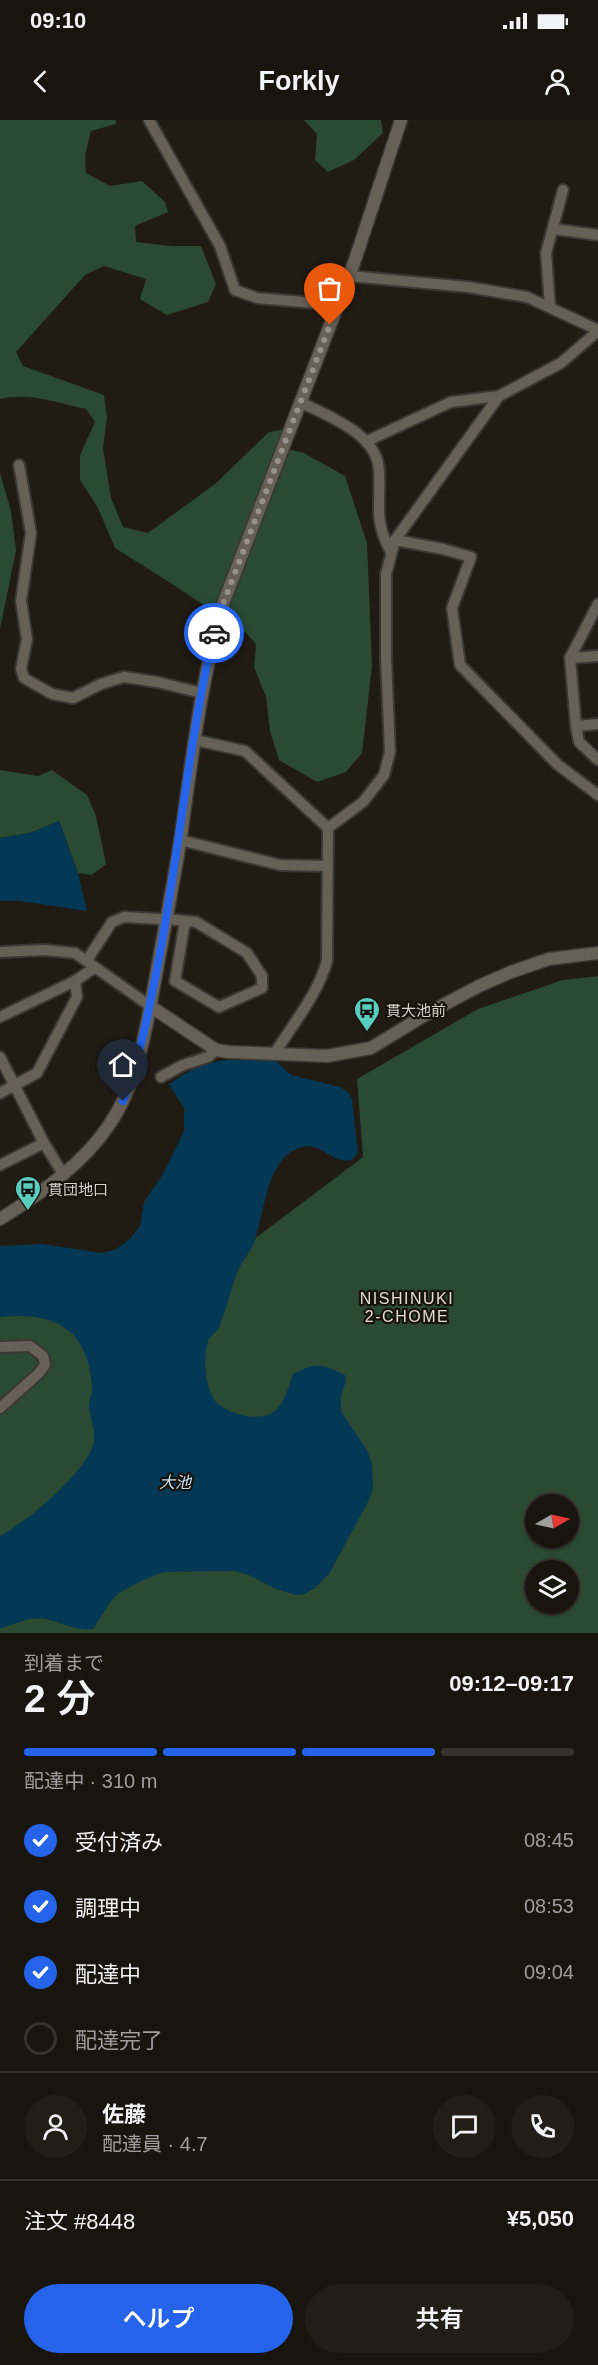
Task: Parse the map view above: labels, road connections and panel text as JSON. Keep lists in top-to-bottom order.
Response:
{
  "districts": ["NISHINUKI 2-CHOME"],
  "water": ["大池"],
  "places": {
    "bus stop": ["貫大池前", "貫団地口"]
  },
  "north": "right",
  "page": {
    "status": "09:10",
    "header": "Forkly",
    "heading": ["2 分", "到着まで", "09:12–09:17"],
    "panel": [
      "佐藤",
      "配達員 · 4.7",
      "注文 #8448",
      "¥5,050"
    ],
    "bar": "配達中 · 310 m",
    "list": [
      ["受付済み", "08:45"],
      ["調理中", "08:53"],
      ["配達中", "09:04"],
      "配達完了"
    ],
    "buttons": ["ヘルプ", "共有"]
  }
}
